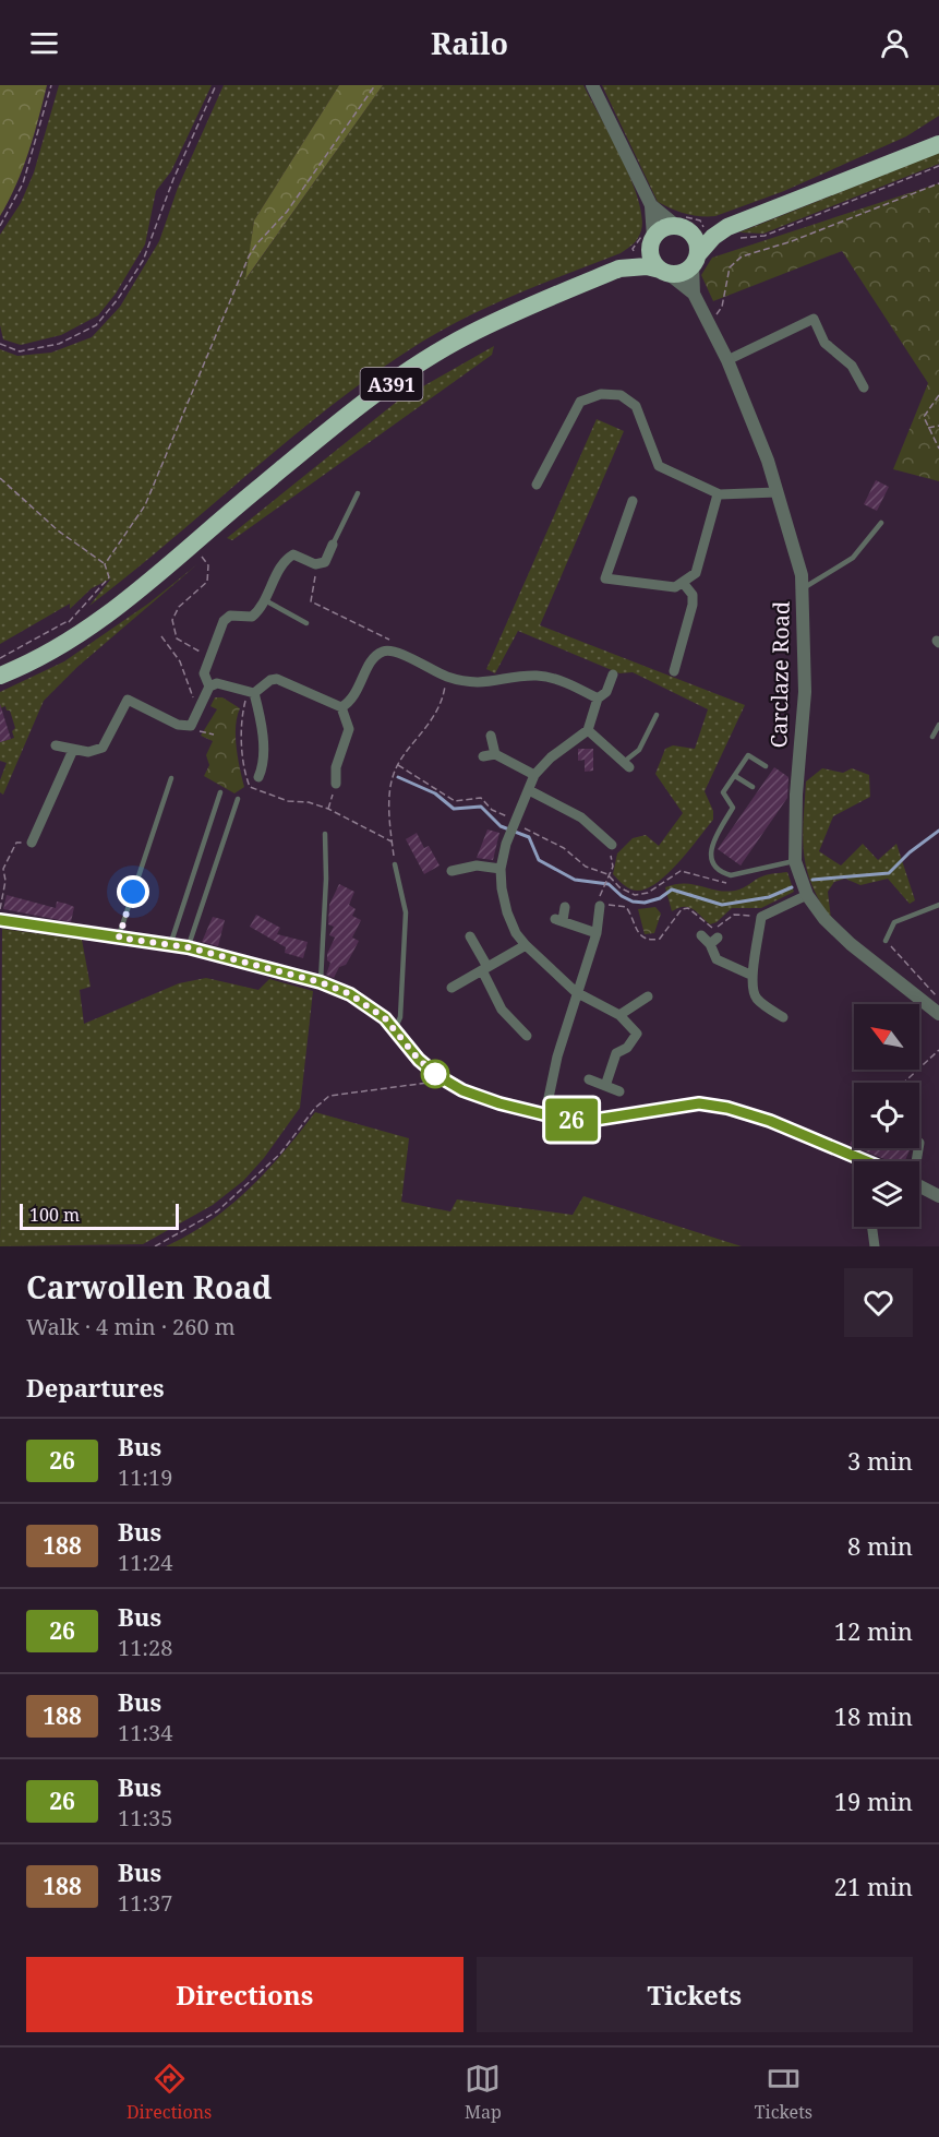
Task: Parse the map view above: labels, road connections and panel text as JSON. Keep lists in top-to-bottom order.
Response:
{
  "streets": {
    "highway": ["A391"],
    "street": ["Carclaze Road"]
  },
  "crossings": [
    ["A391", "Carclaze Road"]
  ],
  "lines": ["bus line 26"],
  "scale_bar": "100 m",
  "north": "top left",
  "page": {
    "header": "Railo",
    "on_map": "26",
    "scale": "100 m",
    "heading": [
      ["Carwollen Road", "Walk · 4 min · 260 m"],
      "Departures"
    ],
    "list": [
      {
        "mark": "26",
        "name": "Bus",
        "note": "11:19",
        "value": "3 min"
      },
      {
        "mark": "188",
        "name": "Bus",
        "note": "11:24",
        "value": "8 min"
      },
      {
        "mark": "26",
        "name": "Bus",
        "note": "11:28",
        "value": "12 min"
      },
      {
        "mark": "188",
        "name": "Bus",
        "note": "11:34",
        "value": "18 min"
      },
      {
        "mark": "26",
        "name": "Bus",
        "note": "11:35",
        "value": "19 min"
      },
      {
        "mark": "188",
        "name": "Bus",
        "note": "11:37",
        "value": "21 min"
      }
    ],
    "buttons": ["Directions", "Tickets"],
    "tabs": ["Directions", "Map", "Tickets"]
  }
}
